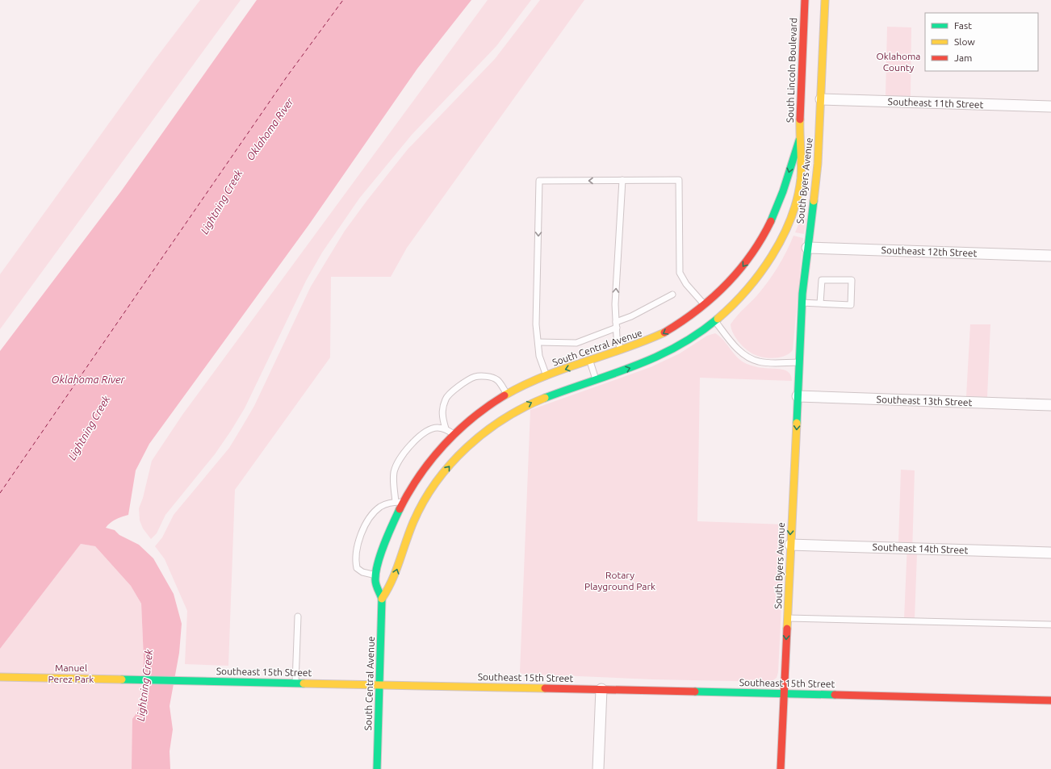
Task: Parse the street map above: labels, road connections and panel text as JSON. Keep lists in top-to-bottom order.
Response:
{
  "streets": {
    "main road": [
      "South Lincoln Boulevard",
      "South Byers Avenue",
      "South Central Avenue",
      "Southeast 15th Street"
    ],
    "street": [
      "Southeast 11th Street",
      "Southeast 12th Street",
      "Southeast 13th Street",
      "Southeast 14th Street"
    ]
  },
  "crossings": [
    ["South Lincoln Boulevard", "South Central Avenue"],
    ["Southeast 11th Street", "South Byers Avenue"],
    ["South Byers Avenue", "Southeast 12th Street"],
    ["South Byers Avenue", "Southeast 13th Street"],
    ["South Byers Avenue", "Southeast 14th Street"],
    ["South Byers Avenue", "Southeast 15th Street"],
    ["South Central Avenue", "Southeast 15th Street"]
  ],
  "water": ["Oklahoma River", "Lightning Creek"],
  "parks": ["Oklahoma County", "Rotary Playground Park", "Manuel Perez Park"],
  "legend": ["Fast", "Slow", "Jam"]
}
